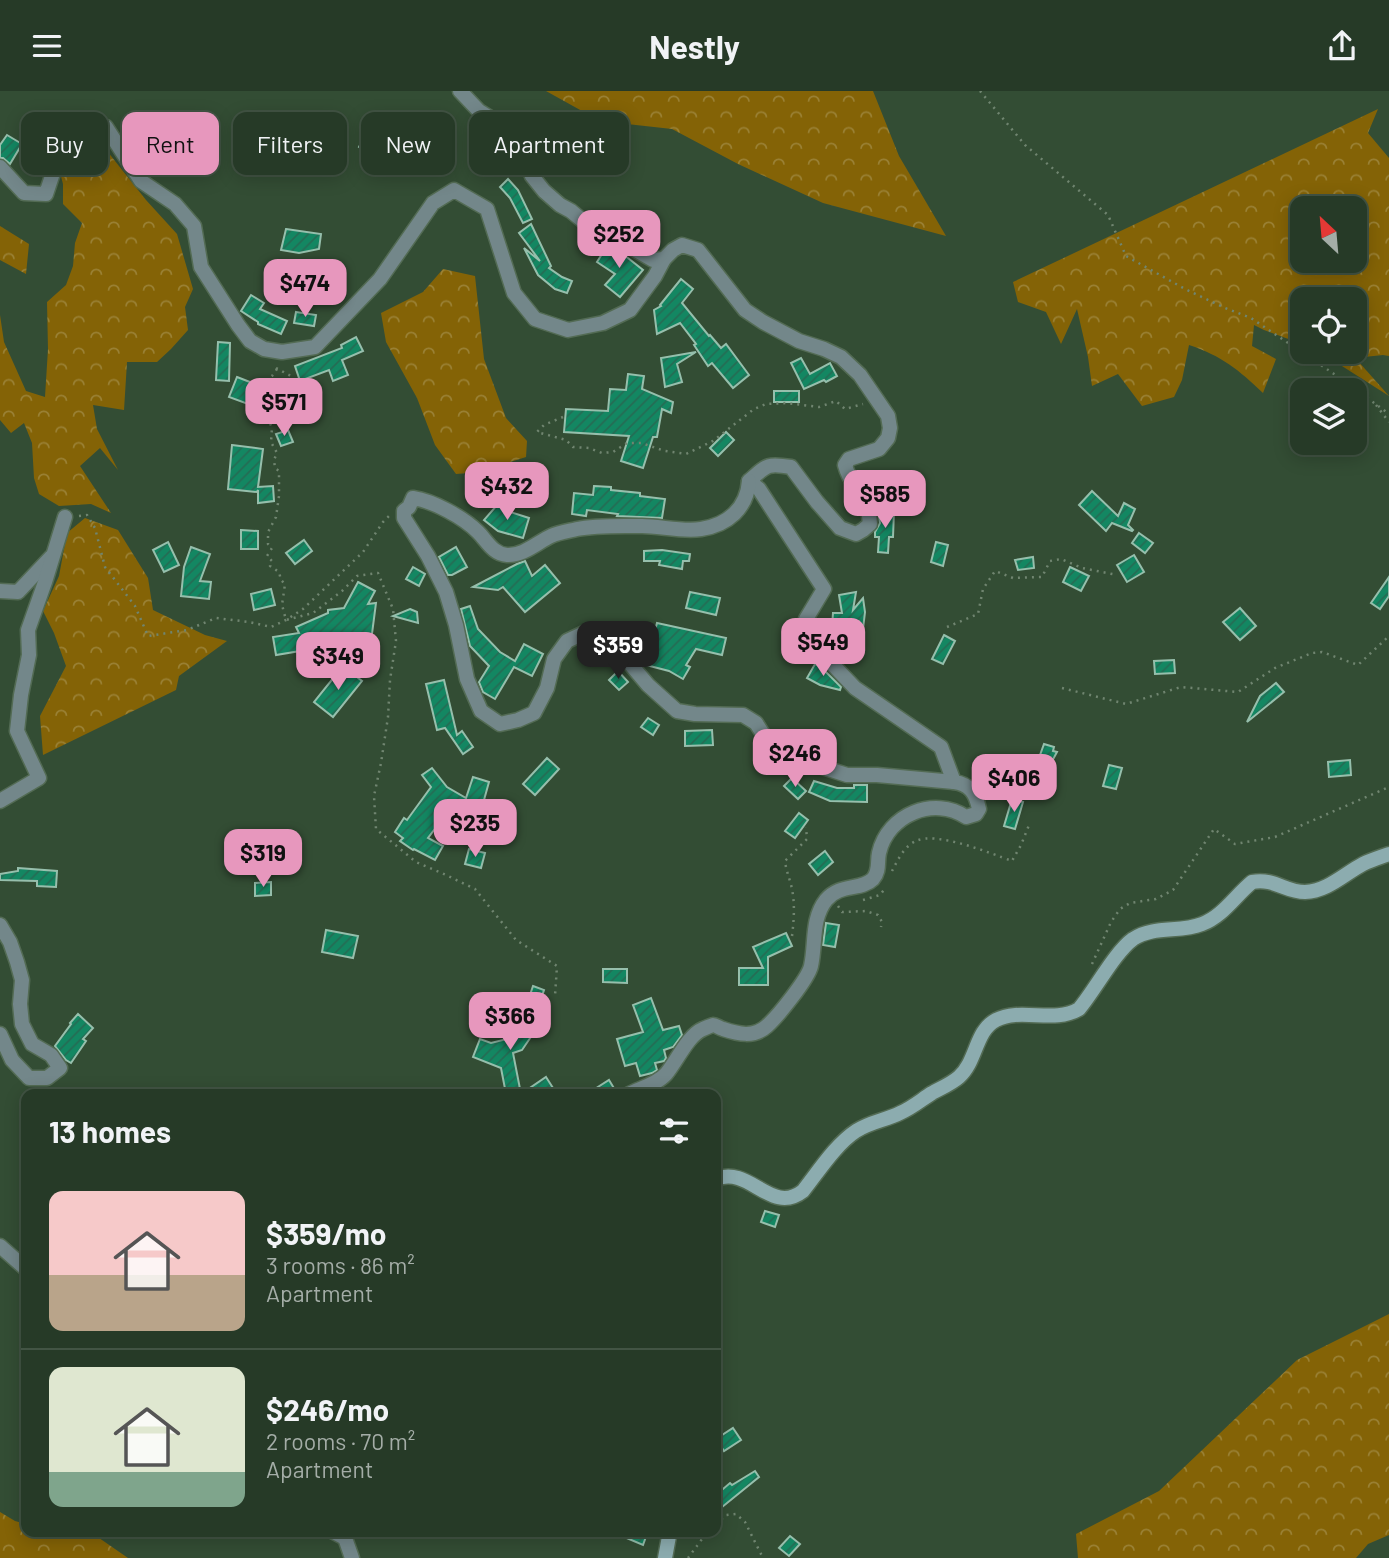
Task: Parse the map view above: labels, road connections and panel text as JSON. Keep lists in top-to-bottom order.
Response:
{
  "north": "top left",
  "page": {
    "header": "Nestly",
    "chip": [
      "Buy",
      "Rent",
      "Filters",
      "New",
      "Apartment"
    ],
    "price": [
      "$252",
      "$474",
      "$571",
      "$432",
      "$585",
      "$549",
      "$359",
      "$349",
      "$246",
      "$406",
      "$235",
      "$319",
      "$366"
    ],
    "heading": "13 homes",
    "list": [
      {
        "name": "$359/mo",
        "note": "3 rooms · 86 m² · Apartment"
      },
      {
        "name": "$246/mo",
        "note": "2 rooms · 70 m² · Apartment"
      }
    ]
  }
}
